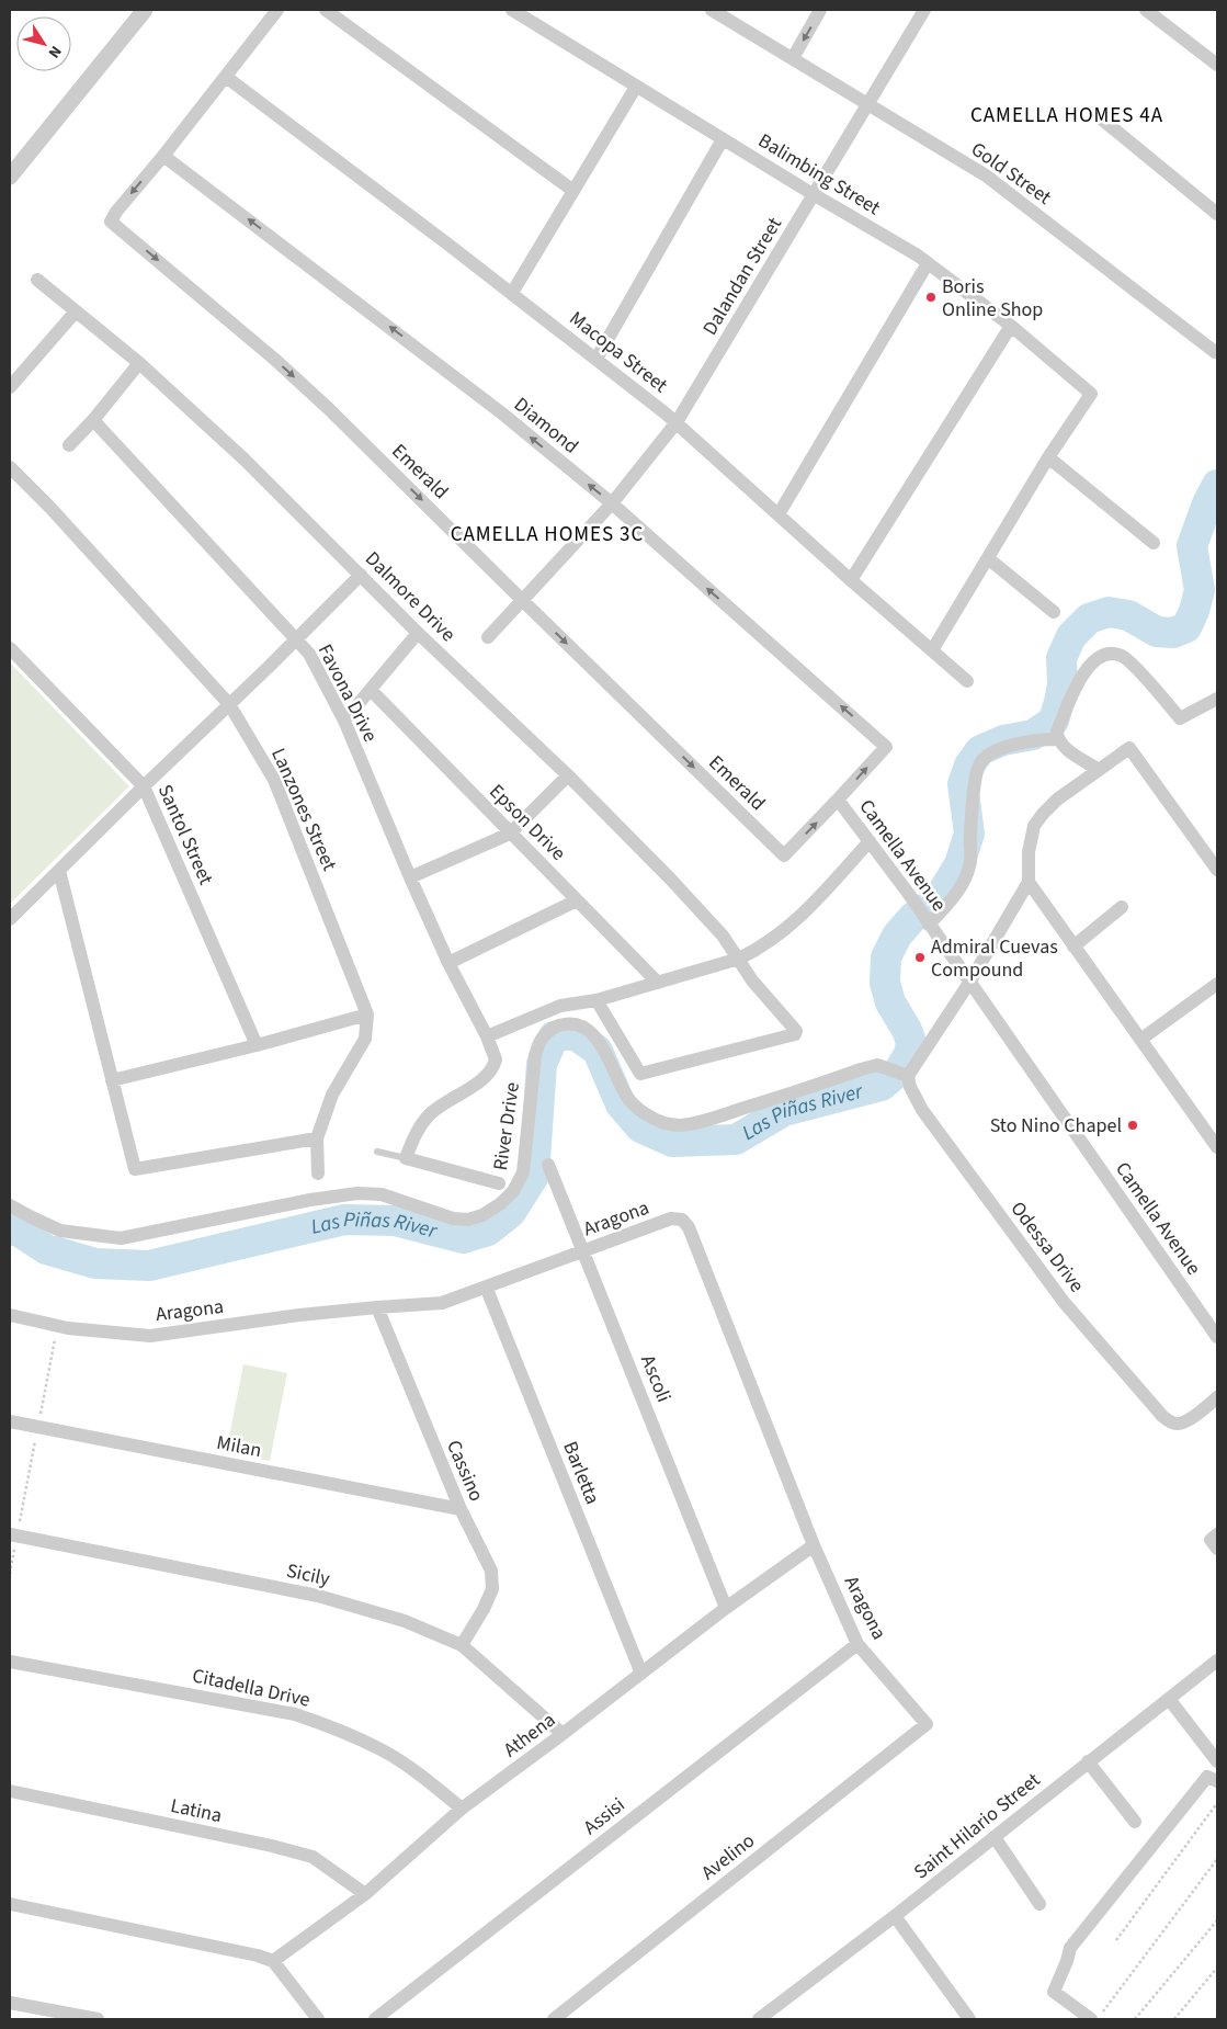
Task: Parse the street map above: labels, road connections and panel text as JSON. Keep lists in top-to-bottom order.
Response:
{
  "streets": {
    "street": [
      "Gold Street",
      "Balimbing Street",
      "Dalandan Street",
      "Macopa Street",
      "Diamond",
      "Emerald",
      "Dalmore Drive",
      "Favona Drive",
      "Lanzones Street",
      "Epson Drive",
      "Santol Street",
      "Camella Avenue",
      "River Drive",
      "Aragona",
      "Odessa Drive",
      "Ascoli",
      "Milan",
      "Cassino",
      "Barletta",
      "Sicily",
      "Citadella Drive",
      "Athena",
      "Latina",
      "Assisi",
      "Saint Hilario Street",
      "Avelino"
    ]
  },
  "crossings": [
    ["Gold Street", "Dalandan Street"],
    ["Balimbing Street", "Dalandan Street"],
    ["Dalandan Street", "Macopa Street"],
    ["Dalandan Street", "Diamond"],
    ["Dalandan Street", "Emerald"],
    ["Diamond", "Emerald"],
    ["Diamond", "Camella Avenue"],
    ["Emerald", "Camella Avenue"],
    ["River Drive", "Odessa Drive"],
    ["Aragona", "Ascoli"],
    ["Aragona", "Cassino"],
    ["Aragona", "Barletta"],
    ["Aragona", "Athena"],
    ["Aragona", "Assisi"],
    ["Aragona", "Avelino"],
    ["Ascoli", "Athena"],
    ["Milan", "Cassino"],
    ["Cassino", "Sicily"],
    ["Barletta", "Athena"],
    ["Sicily", "Athena"],
    ["Citadella Drive", "Athena"],
    ["Athena", "Latina"]
  ],
  "one_way": ["Diamond", "Emerald"],
  "districts": ["CAMELLA HOMES 4A", "CAMELLA HOMES 3C"],
  "water": ["Las Piñas River"],
  "places": ["Boris Online Shop", "Admiral Cuevas Compound", "Sto Nino Chapel"],
  "north": "bottom right"
}
